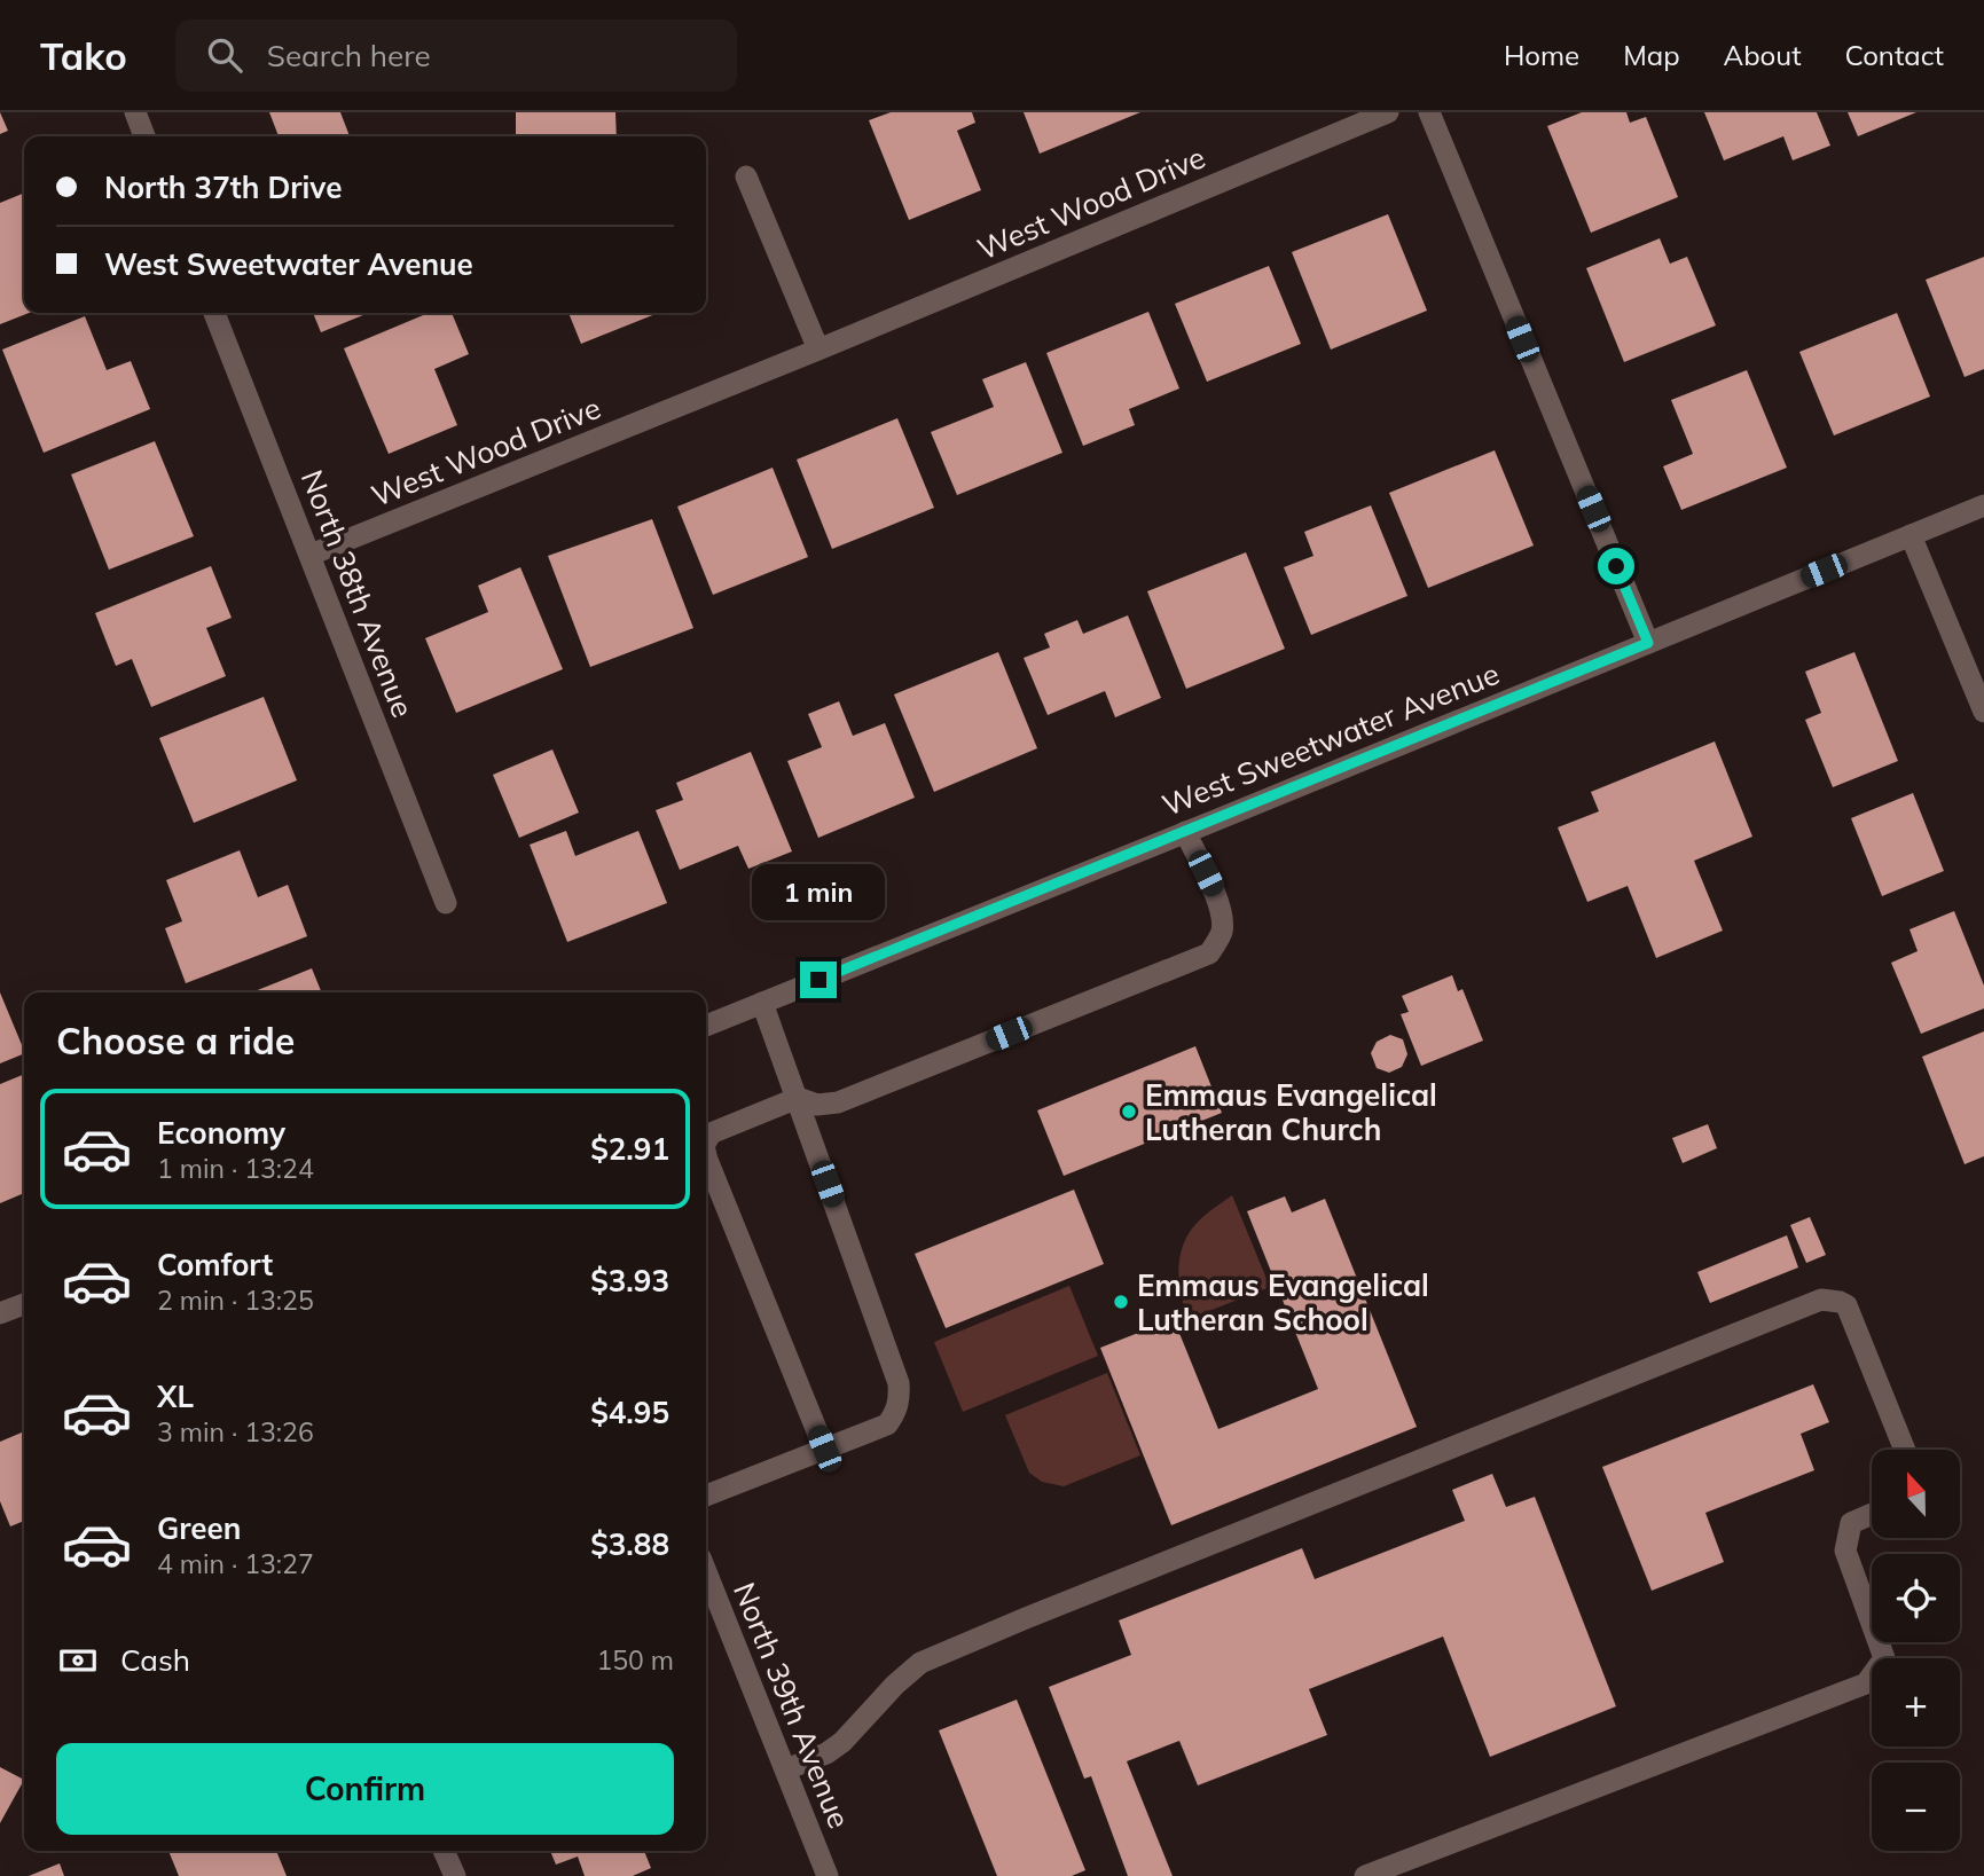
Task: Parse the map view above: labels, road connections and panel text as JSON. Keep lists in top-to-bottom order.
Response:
{
  "streets": {
    "street": [
      "West Wood Drive",
      "North 38th Avenue",
      "West Sweetwater Avenue",
      "North 39th Avenue"
    ]
  },
  "crossings": [
    ["West Wood Drive", "North 38th Avenue"]
  ],
  "places": ["Emmaus Evangelical Lutheran Church", "Emmaus Evangelical Lutheran School"],
  "north": "top",
  "page": {
    "header": "Tako",
    "search": "Search here",
    "nav": [
      "Home",
      "Map",
      "About",
      "Contact"
    ],
    "banner": ["North 37th Drive", "West Sweetwater Avenue"],
    "bubble": "1 min",
    "heading": "Choose a ride",
    "list": [
      {
        "name": "Economy",
        "note": "1 min · 13:24",
        "value": "$2.91"
      },
      {
        "name": "Comfort",
        "note": "2 min · 13:25",
        "value": "$3.93"
      },
      {
        "name": "XL",
        "note": "3 min · 13:26",
        "value": "$4.95"
      },
      {
        "name": "Green",
        "note": "4 min · 13:27",
        "value": "$3.88"
      }
    ],
    "map_buttons": ["+", "−"],
    "pay": ["Cash", "150 m"],
    "buttons": "Confirm"
  }
}
